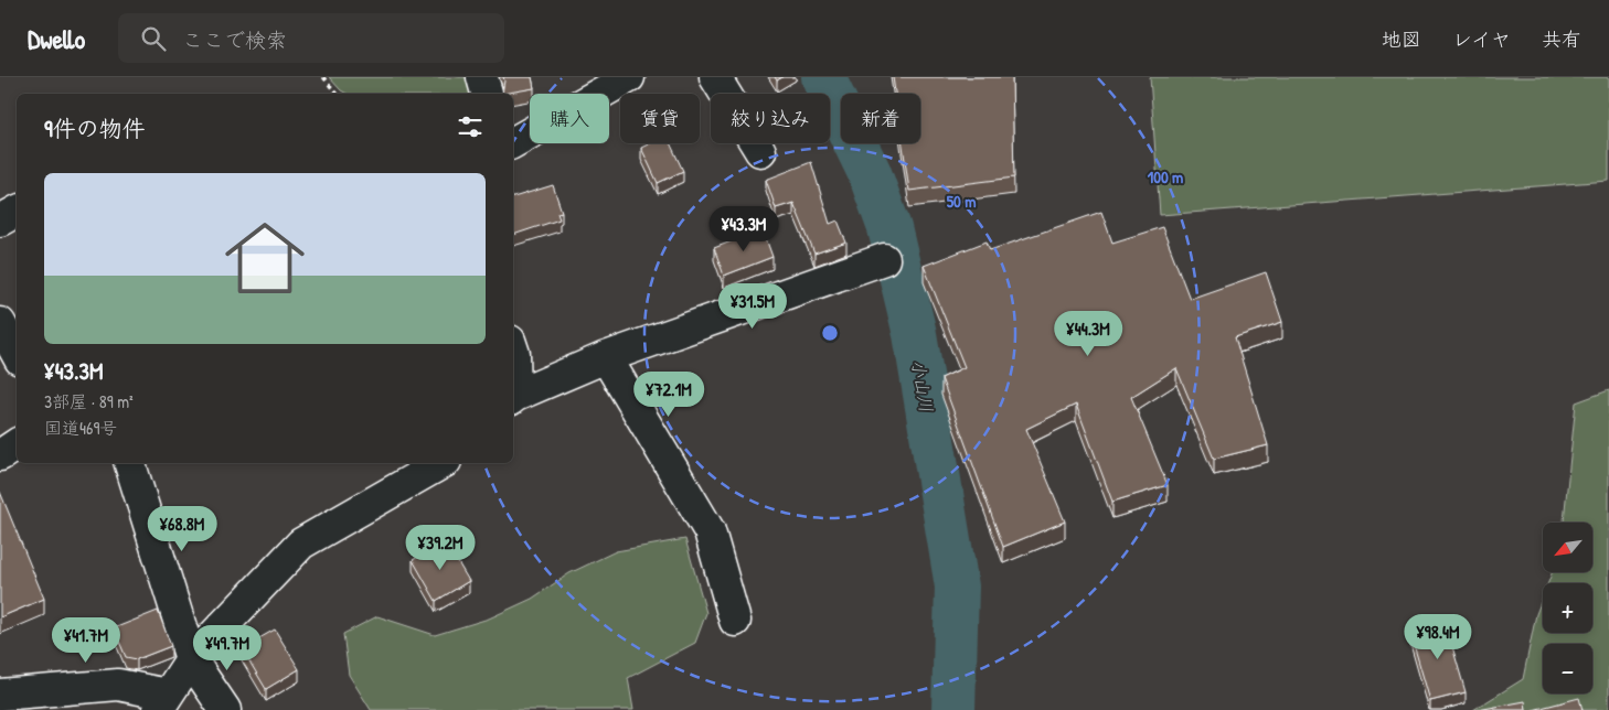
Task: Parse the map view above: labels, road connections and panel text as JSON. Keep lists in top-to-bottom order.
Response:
{
  "water": ["小山川"],
  "north": "bottom left",
  "page": {
    "header": "Dwello",
    "search": "ここで検索",
    "nav": ["地図", "レイヤ", "共有"],
    "chip": [
      "購入",
      "賃貸",
      "絞り込み",
      "新着"
    ],
    "heading": "9件の物件",
    "list": [
      {
        "name": "¥43.3M",
        "note": "3部屋 · 89 m² · 国道469号"
      }
    ],
    "price": [
      "¥43.3M",
      "¥31.5M",
      "¥44.3M",
      "¥72.1M",
      "¥68.8M",
      "¥39.2M",
      "¥98.4M",
      "¥41.7M",
      "¥49.7M"
    ],
    "map_buttons": ["+", "−"]
  },
  "rings": ["100 m", "50 m"]
}
